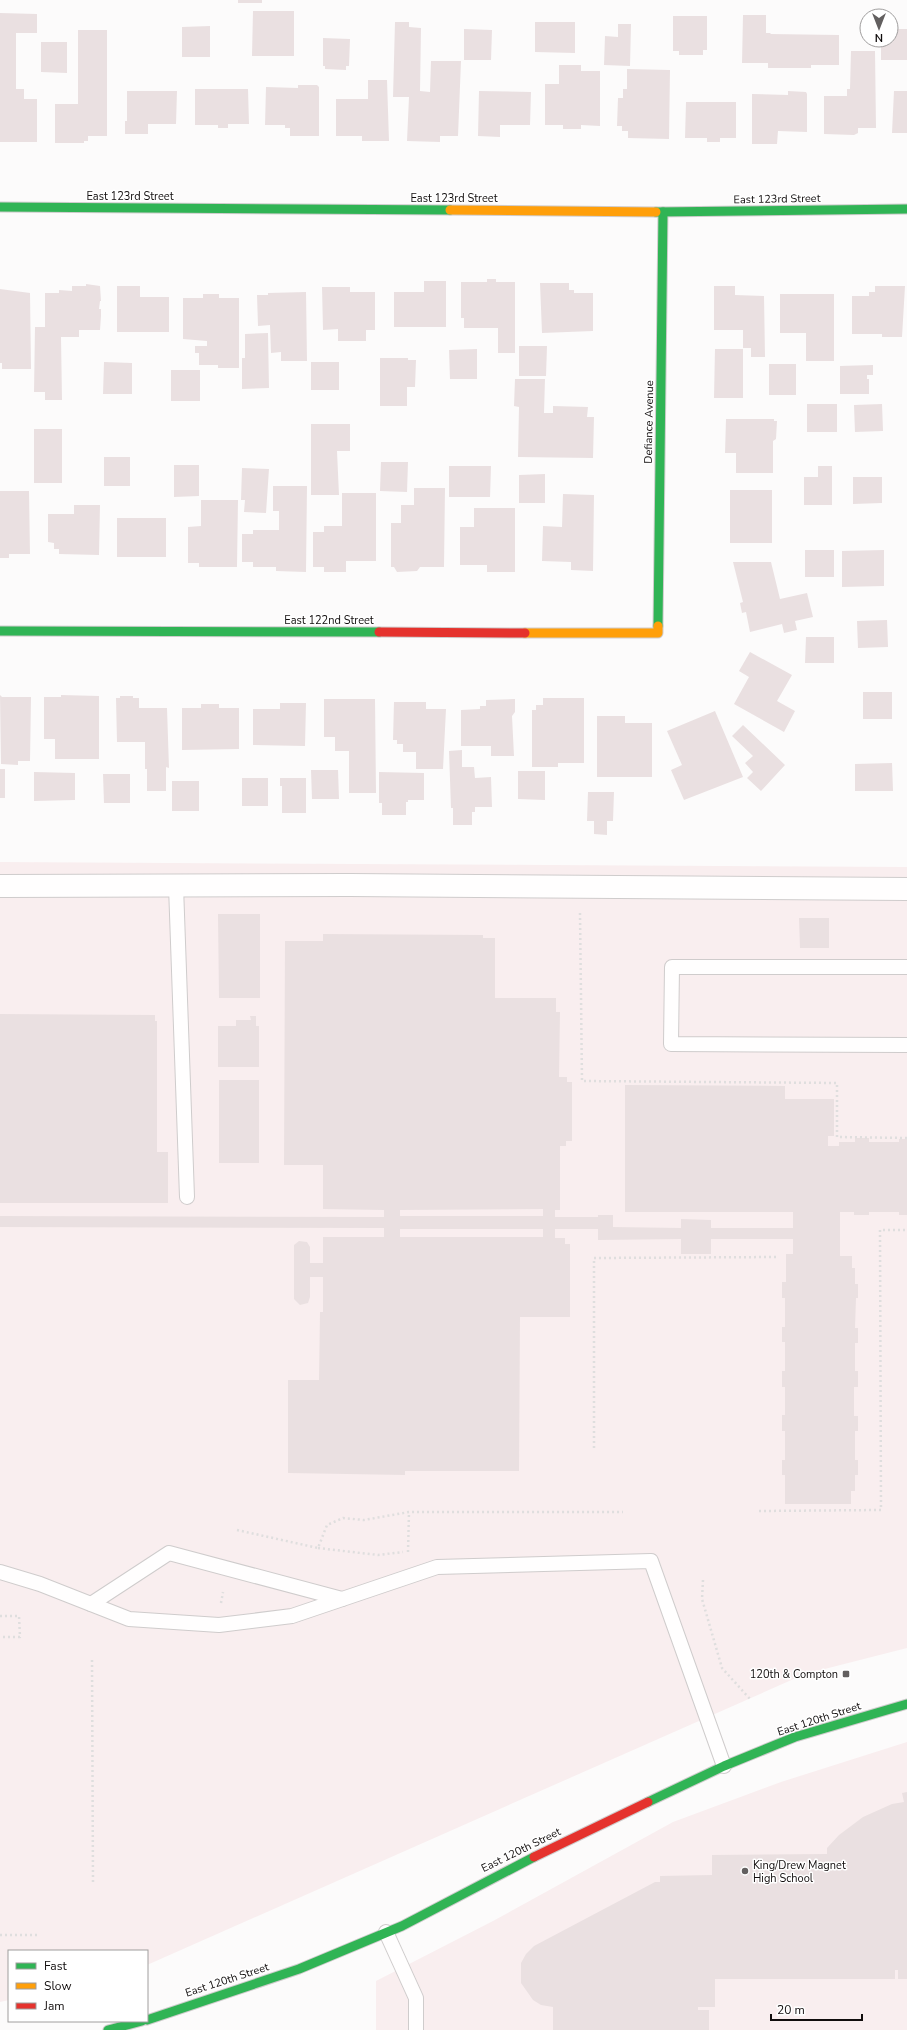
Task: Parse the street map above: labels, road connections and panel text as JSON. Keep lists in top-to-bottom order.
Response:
{
  "streets": {
    "street": [
      "East 123rd Street",
      "Defiance Avenue",
      "East 122nd Street",
      "East 120th Street"
    ]
  },
  "crossings": [
    ["East 123rd Street", "Defiance Avenue"],
    ["Defiance Avenue", "East 122nd Street"]
  ],
  "places": {
    "transit": ["120th & Compton"],
    "other": ["King/Drew Magnet High School"]
  },
  "legend": ["Fast", "Slow", "Jam"],
  "scale_bar": "20 m",
  "north": "bottom"
}
